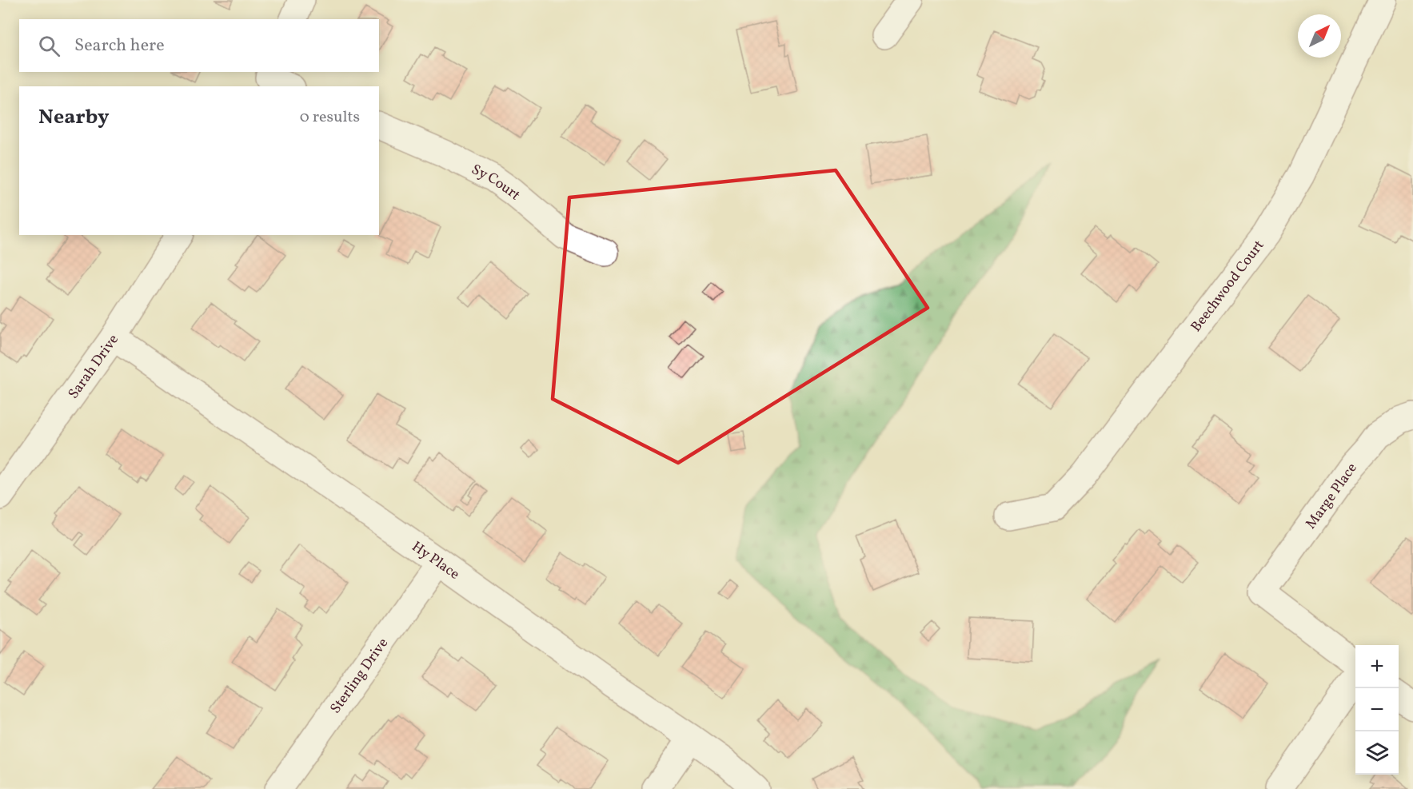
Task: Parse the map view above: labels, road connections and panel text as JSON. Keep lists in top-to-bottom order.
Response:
{
  "streets": {
    "street": [
      "Sy Court",
      "Beechwood Court",
      "Sarah Drive",
      "Marge Place",
      "Hy Place",
      "Sterling Drive"
    ]
  },
  "crossings": [
    ["Sarah Drive", "Hy Place"],
    ["Hy Place", "Sterling Drive"]
  ],
  "north": "top right",
  "page": {
    "search": "Search here",
    "heading": ["Nearby", "0 results"],
    "map_buttons": ["+", "−"]
  }
}
